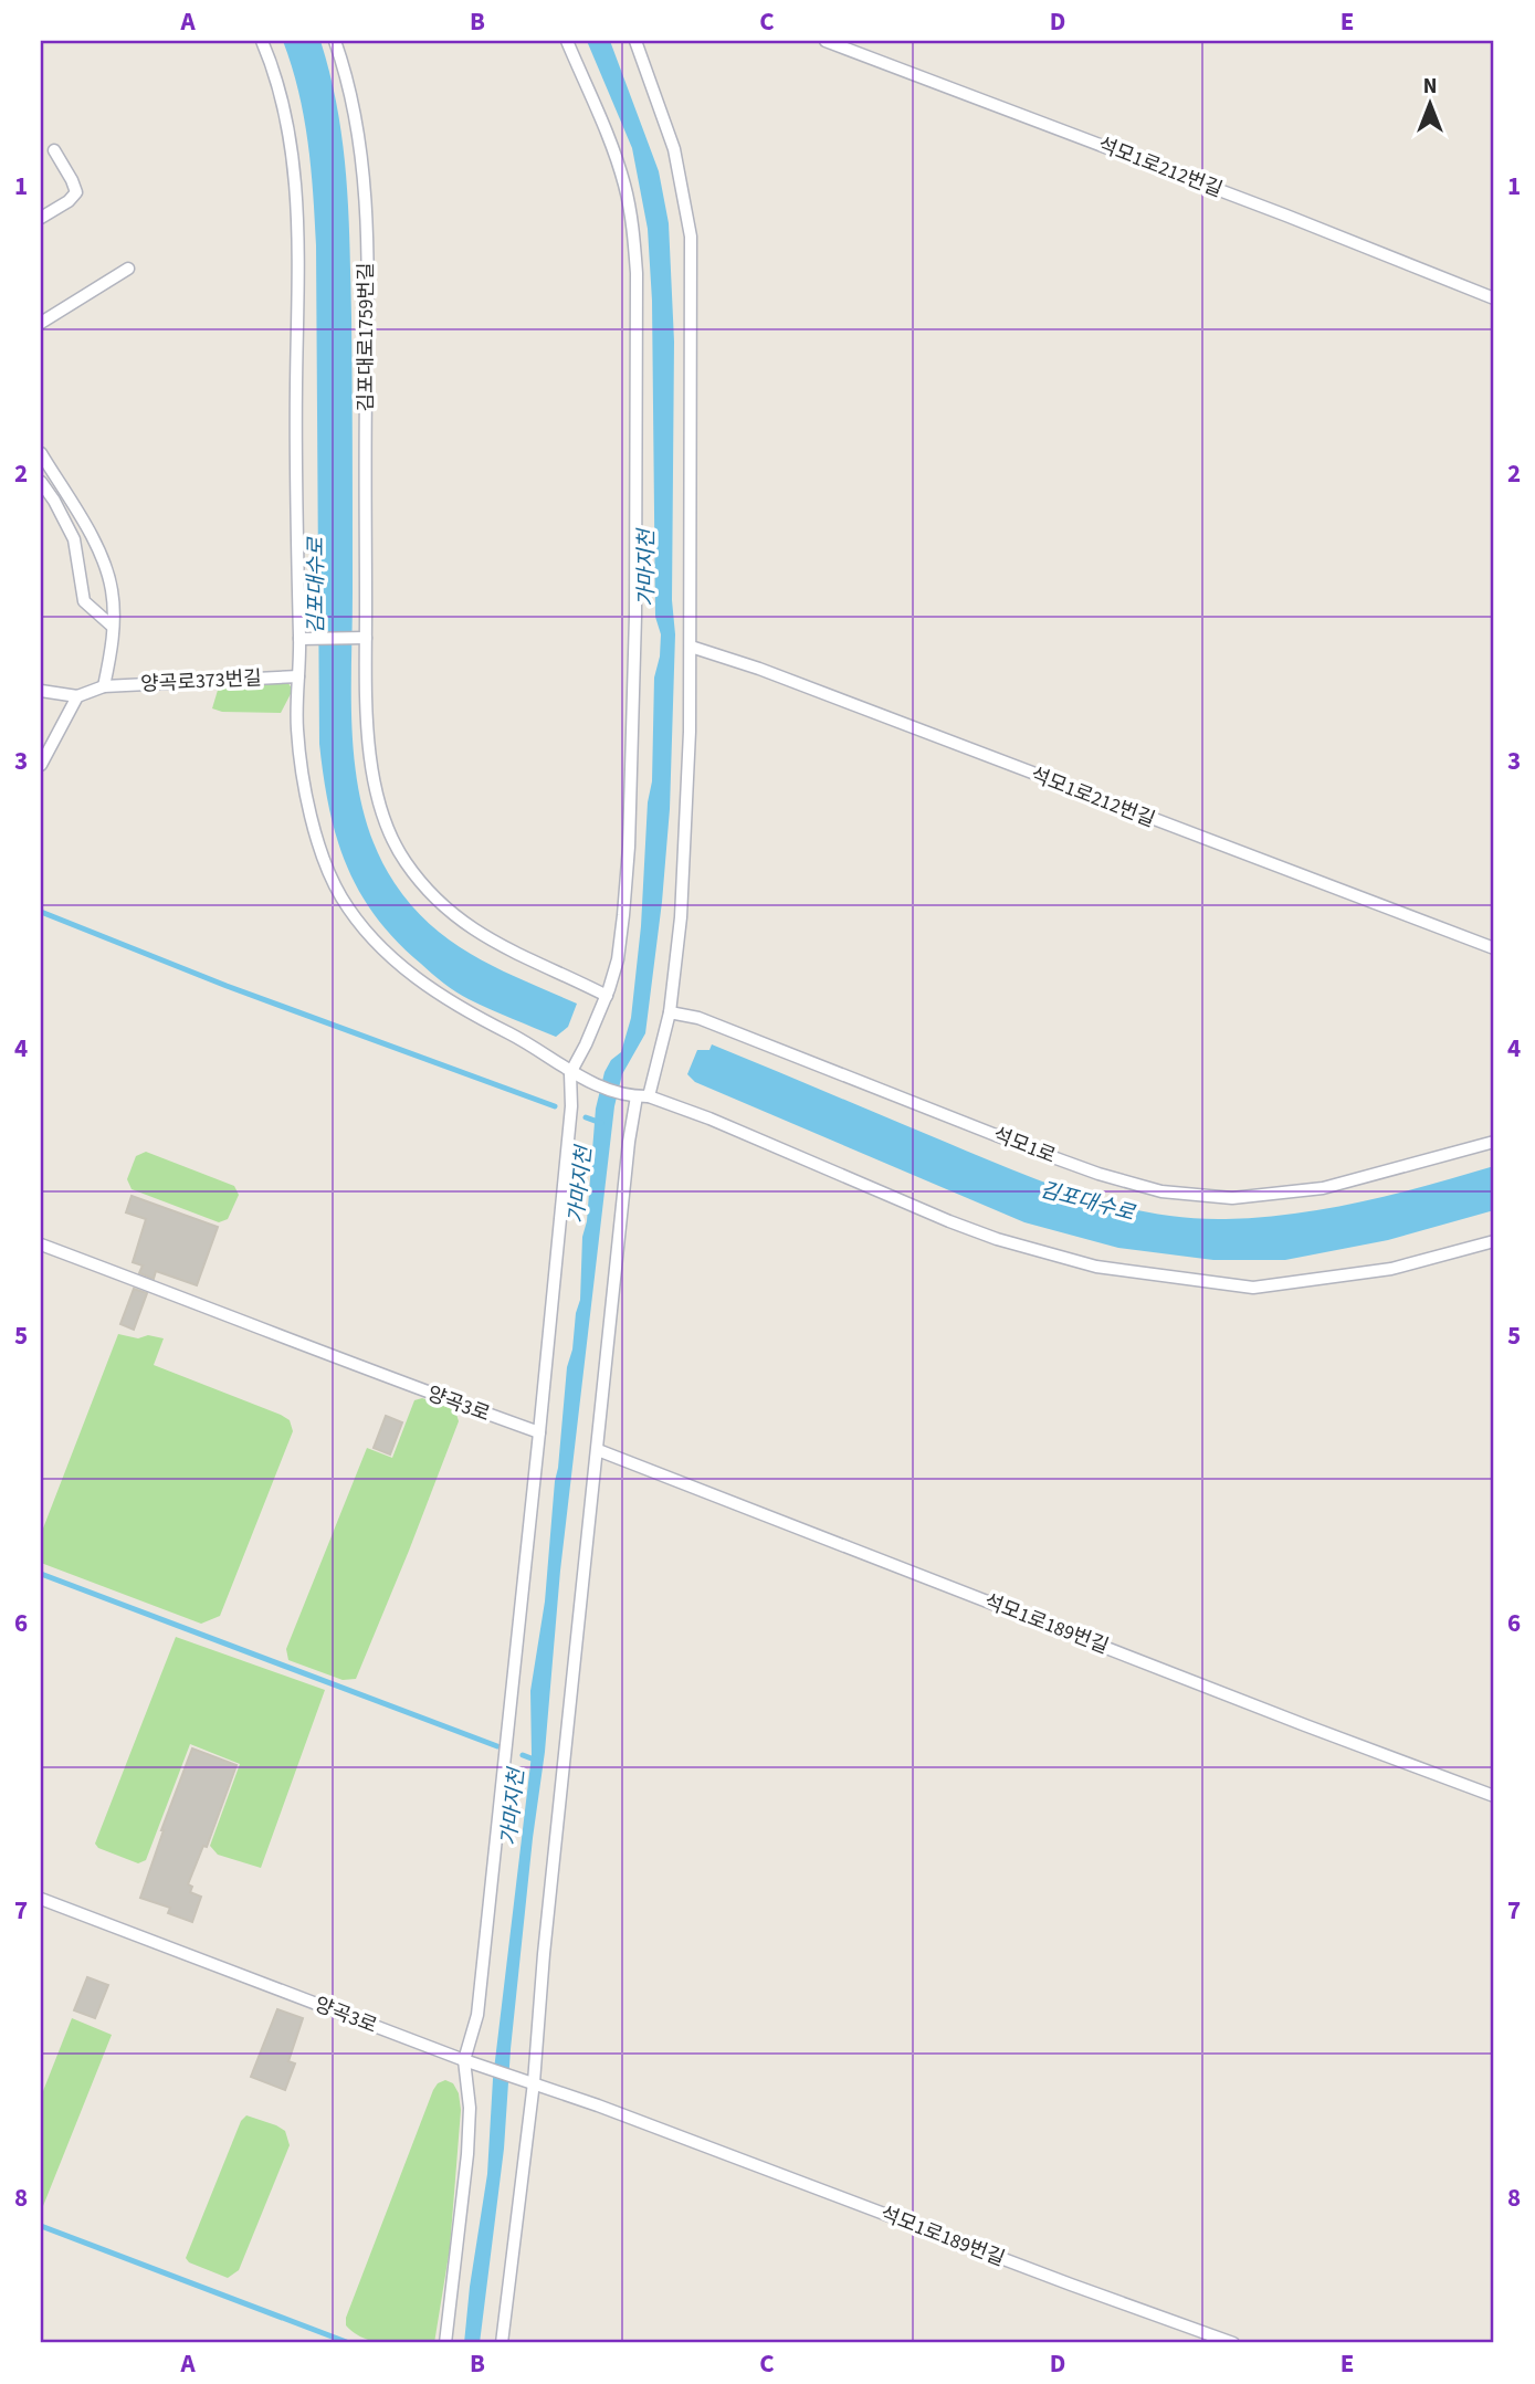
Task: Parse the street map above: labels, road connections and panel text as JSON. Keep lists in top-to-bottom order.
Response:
{
  "streets": {
    "lane": [
      "석모1로212번길",
      "김포대로1759번길",
      "양곡로373번길",
      "석모1로",
      "양곡3로",
      "석모1로189번길"
    ]
  },
  "crossings": [
    ["양곡3로", "석모1로189번길"]
  ],
  "water": ["가마지천", "김포대수로"],
  "north": "top",
  "grid": {
    "columns": [
      "A",
      "B",
      "C",
      "D",
      "E"
    ],
    "rows": [
      "1",
      "2",
      "3",
      "4",
      "5",
      "6",
      "7",
      "8"
    ]
  }
}
